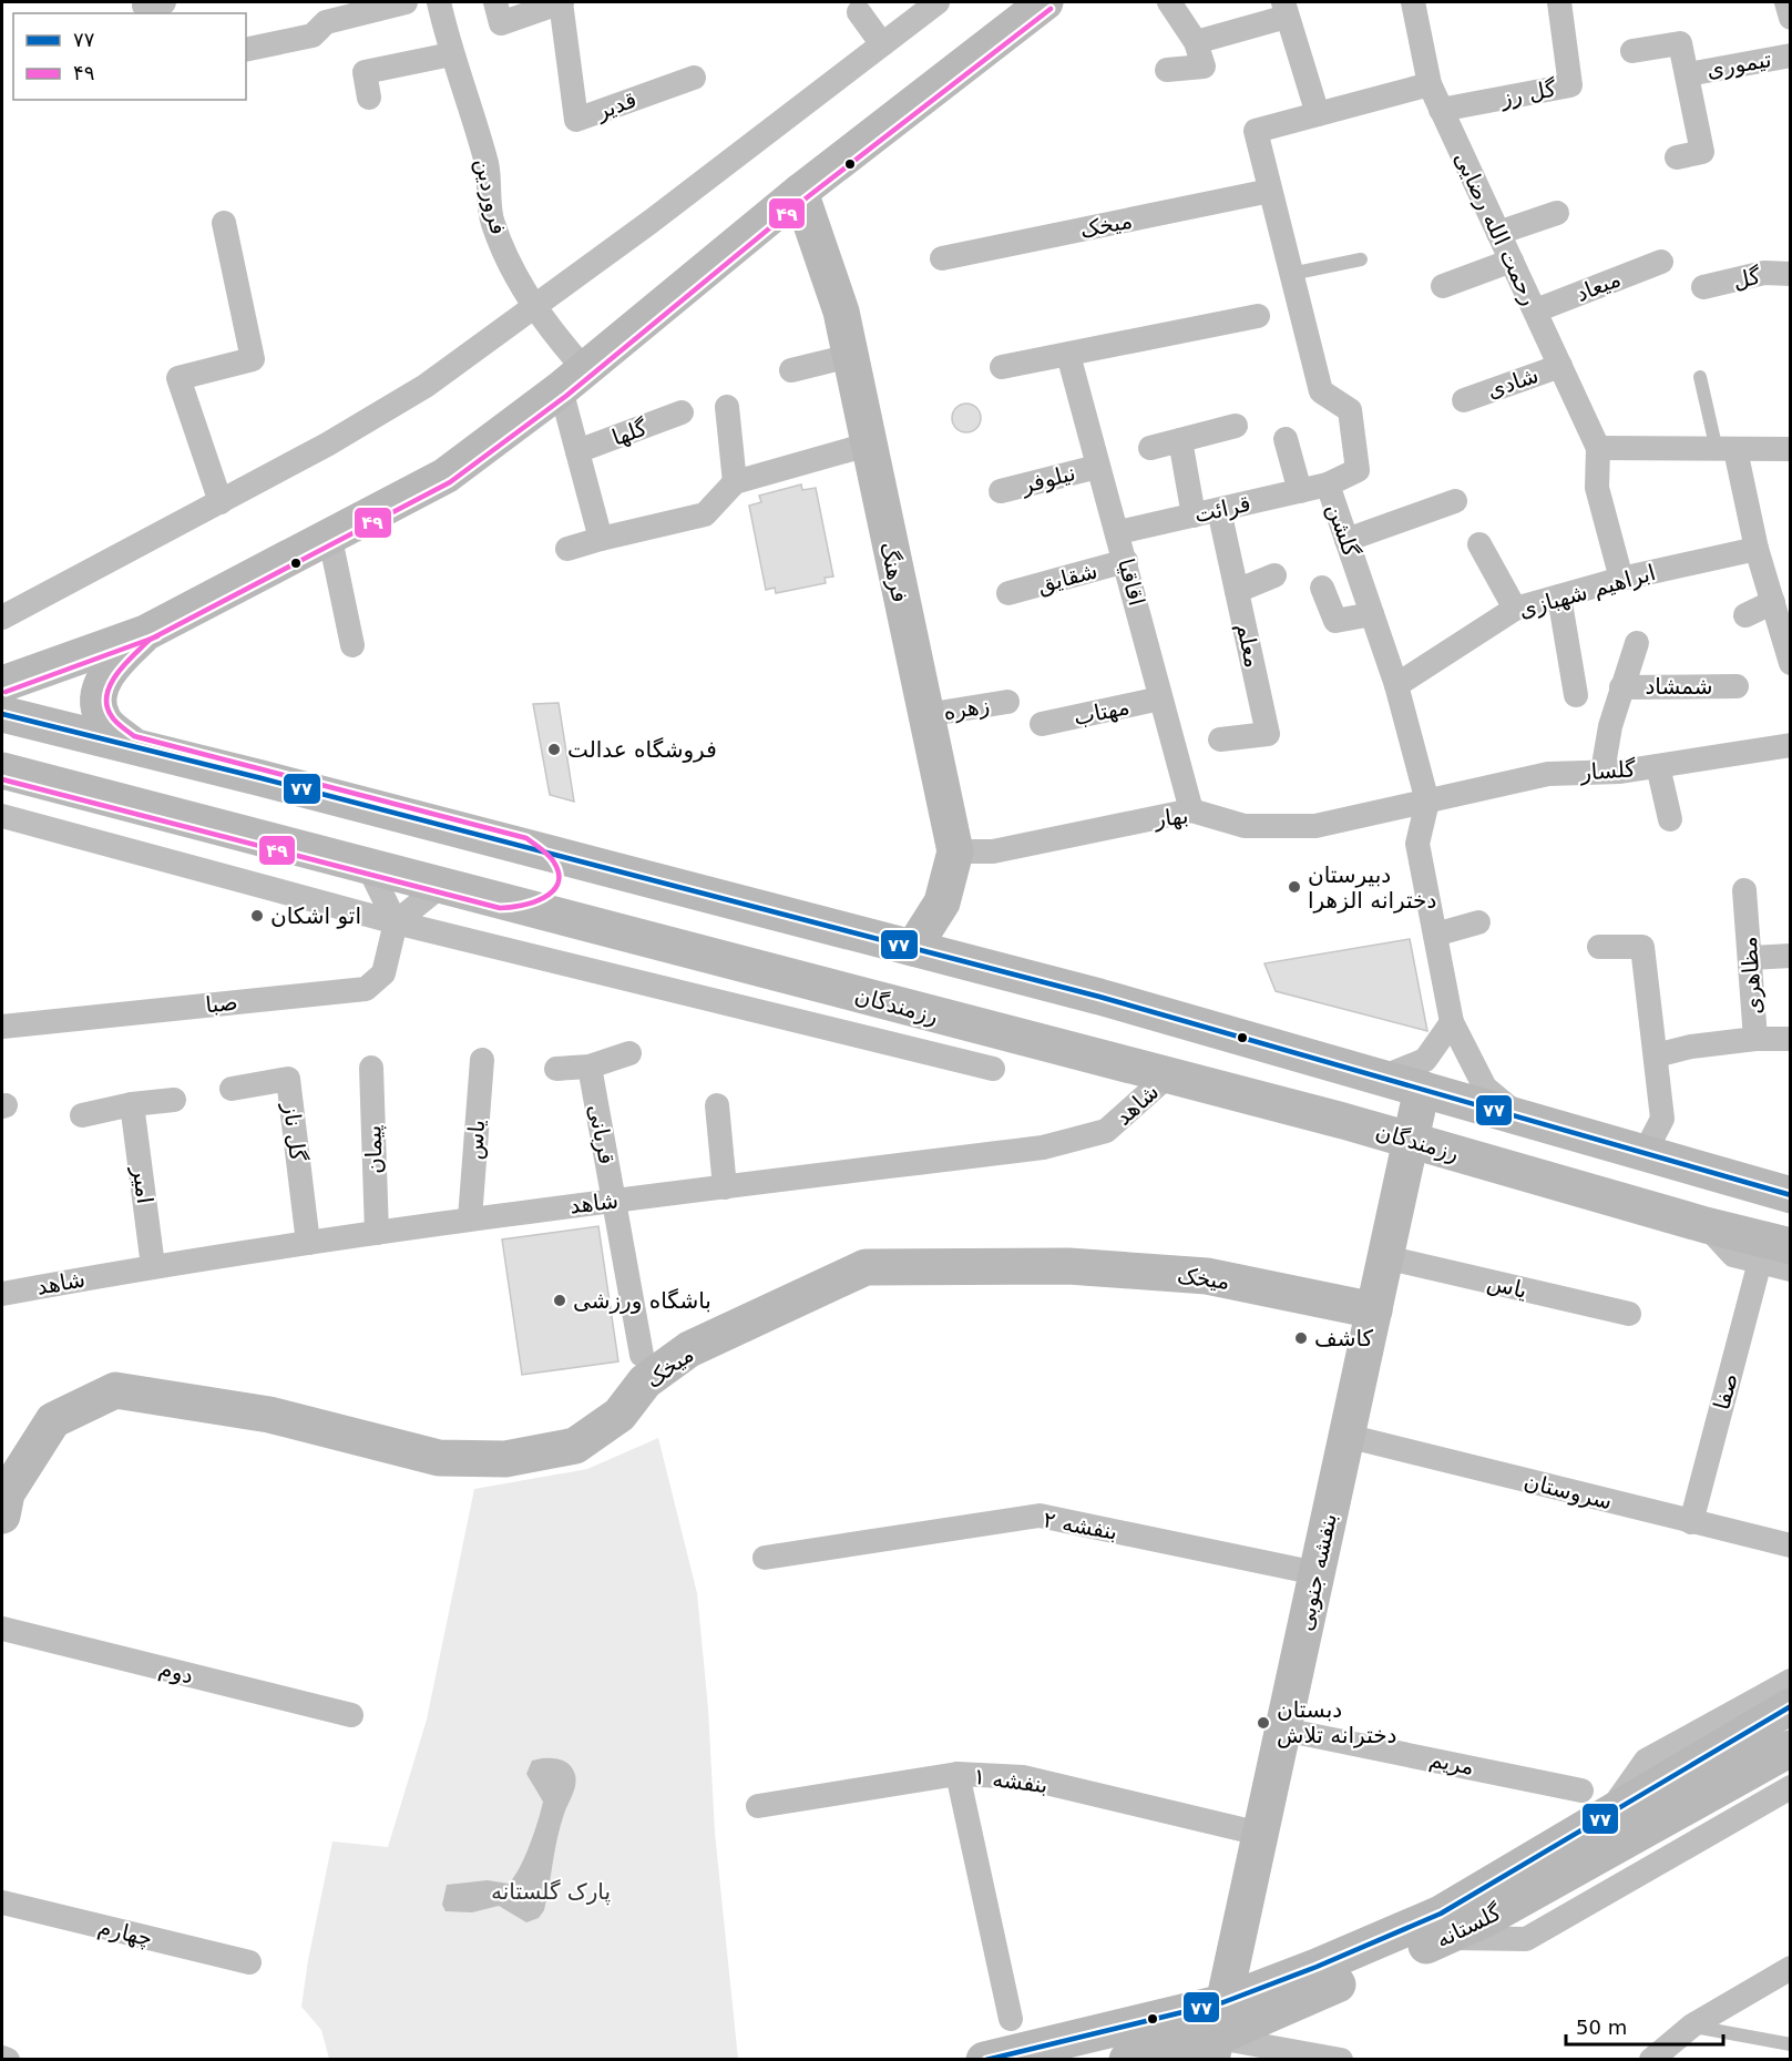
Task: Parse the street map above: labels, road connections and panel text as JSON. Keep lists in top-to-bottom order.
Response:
{
  "streets": {
    "main road": [
      "میخک",
      "فرهنگ",
      "رزمندگان",
      "بنفشه جنوبی",
      "گلستانه"
    ],
    "street": [
      "تیموری",
      "گل رز",
      "قدیر",
      "فروردین",
      "رحمت الله رضایی",
      "گل",
      "میعاد",
      "شادی",
      "گلها",
      "نیلوفر",
      "قرائت",
      "گلشن",
      "شقایق",
      "اقاقیا",
      "ابراهیم شهبازی",
      "معلم",
      "شمشاد",
      "زهره",
      "مهتاب",
      "گلسار",
      "بهار",
      "مظاهری",
      "صبا",
      "شاهد",
      "گل ناز",
      "قربانی",
      "یاس",
      "پیمان",
      "امیر",
      "صفا",
      "سروستان",
      "بنفشه ۲",
      "دوم",
      "مریم",
      "بنفشه ۱",
      "چهارم"
    ]
  },
  "crossings": [
    ["گل رز", "رحمت الله رضایی"],
    ["میخک", "گلشن"],
    ["میخک", "بنفشه جنوبی"],
    ["رحمت الله رضایی", "میعاد"],
    ["رحمت الله رضایی", "شادی"],
    ["رحمت الله رضایی", "ابراهیم شهبازی"],
    ["نیلوفر", "اقاقیا"],
    ["قرائت", "گلشن"],
    ["قرائت", "اقاقیا"],
    ["قرائت", "معلم"],
    ["گلشن", "ابراهیم شهبازی"],
    ["گلشن", "گلسار"],
    ["گلشن", "بهار"],
    ["فرهنگ", "زهره"],
    ["فرهنگ", "بهار"],
    ["شقایق", "اقاقیا"],
    ["اقاقیا", "مهتاب"],
    ["اقاقیا", "بهار"],
    ["شمشاد", "گلسار"],
    ["گلسار", "بهار"],
    ["رزمندگان", "شاهد"],
    ["رزمندگان", "صفا"],
    ["رزمندگان", "بنفشه جنوبی"],
    ["شاهد", "گل ناز"],
    ["شاهد", "قربانی"],
    ["شاهد", "یاس"],
    ["شاهد", "پیمان"],
    ["شاهد", "امیر"],
    ["یاس", "بنفشه جنوبی"],
    ["صفا", "سروستان"],
    ["سروستان", "بنفشه جنوبی"],
    ["بنفشه ۲", "بنفشه جنوبی"],
    ["بنفشه جنوبی", "مریم"],
    ["بنفشه جنوبی", "بنفشه ۱"],
    ["بنفشه جنوبی", "گلستانه"],
    ["مریم", "گلستانه"]
  ],
  "parks": ["پارک گلستانه"],
  "places": [
    "فروشگاه عدالت",
    "دبيرستان دخترانه الزهرا",
    "اتو اشکان",
    "باشگاه ورزشی",
    "کاشف",
    "دبستان دخترانه تلاش"
  ],
  "lines": ["transit line ۴۹", "transit line ۷۷"],
  "legend": ["۷۷", "۴۹"],
  "scale_bar": "50 m"
}
